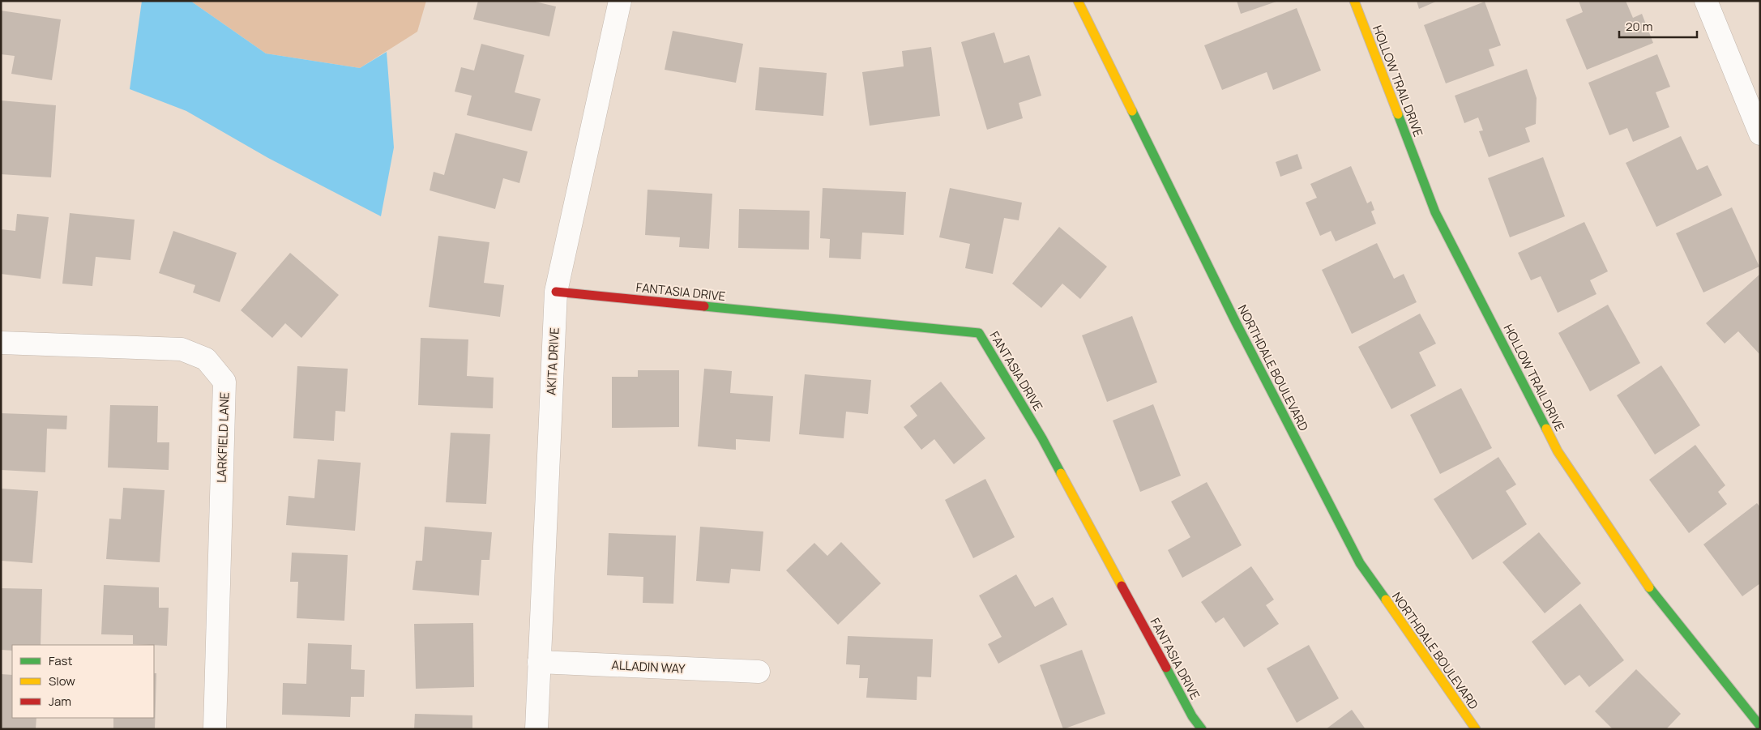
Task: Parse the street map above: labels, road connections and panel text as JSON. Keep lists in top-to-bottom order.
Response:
{
  "streets": {
    "street": [
      "HOLLOW TRAIL DRIVE",
      "FANTASIA DRIVE",
      "AKITA DRIVE",
      "NORTHDALE BOULEVARD",
      "LARKFIELD LANE",
      "ALLADIN WAY"
    ]
  },
  "crossings": [
    ["FANTASIA DRIVE", "AKITA DRIVE"],
    ["AKITA DRIVE", "ALLADIN WAY"]
  ],
  "legend": ["Fast", "Slow", "Jam"],
  "scale_bar": "20 m"
}
